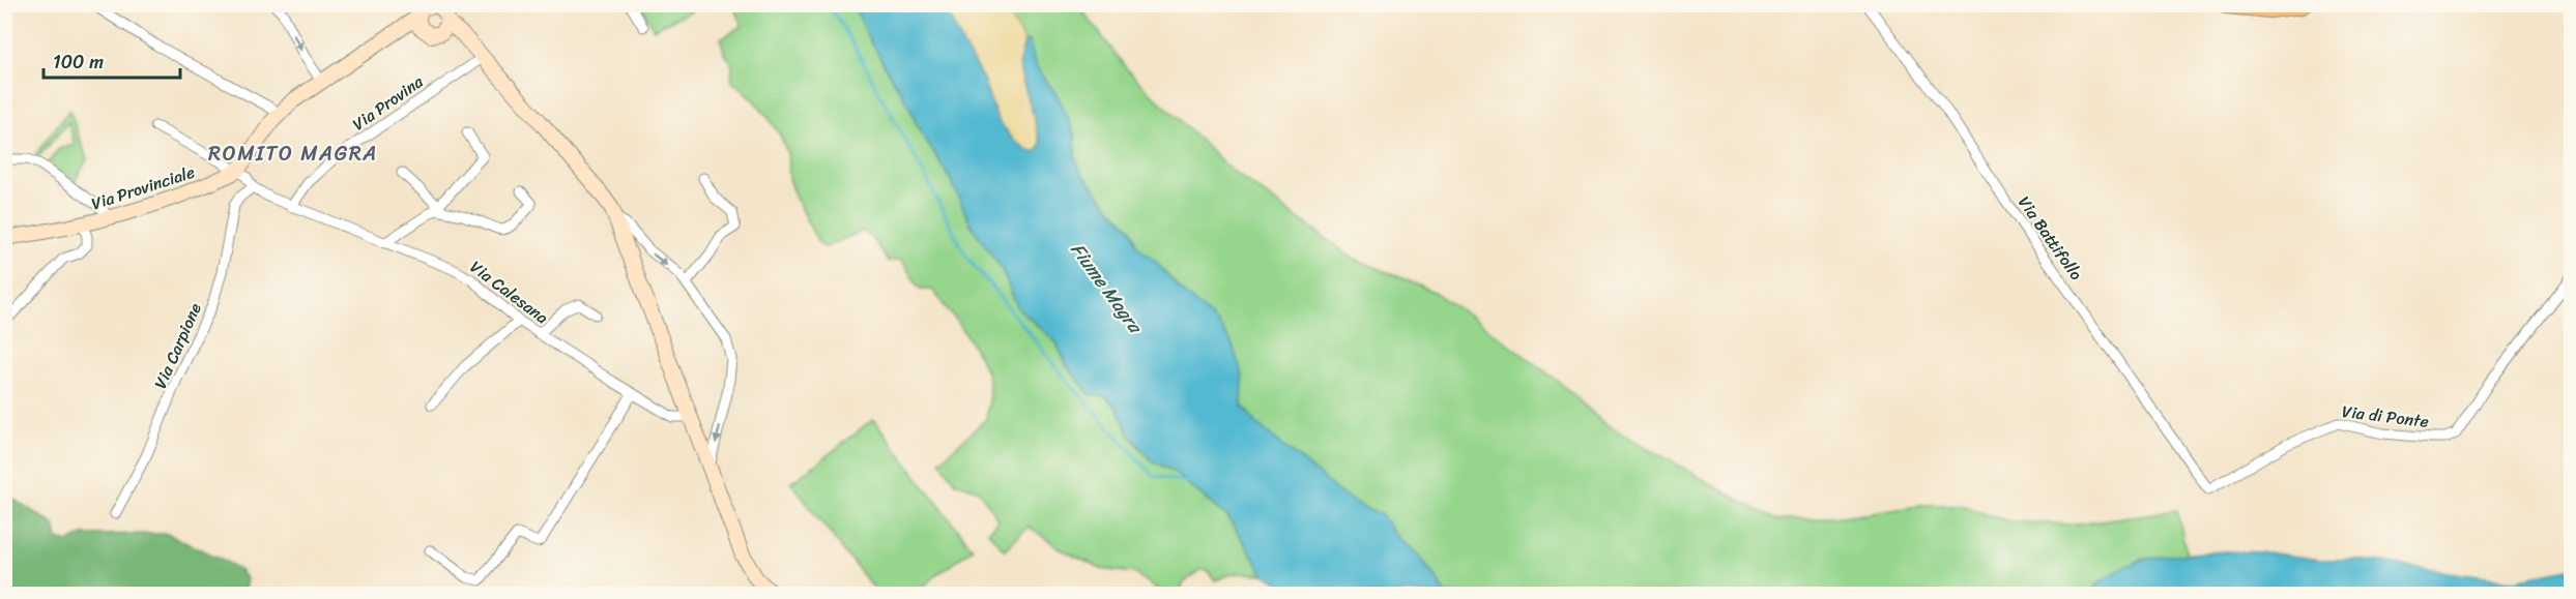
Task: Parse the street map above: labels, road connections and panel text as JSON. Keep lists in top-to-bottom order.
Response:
{
  "streets": {
    "main road": ["Via Provinciale"],
    "street": [
      "Via Provina",
      "Via Battifollo",
      "Via Calesana",
      "Via Carpione",
      "Via di Ponte"
    ]
  },
  "crossings": [
    ["Via Provina", "Via Calesana"],
    ["Via Provinciale", "Via Calesana"],
    ["Via Battifollo", "Via di Ponte"],
    ["Via Calesana", "Via Carpione"]
  ],
  "districts": ["ROMITO MAGRA"],
  "water": ["Fiume Magra"],
  "scale_bar": "100 m"
}
